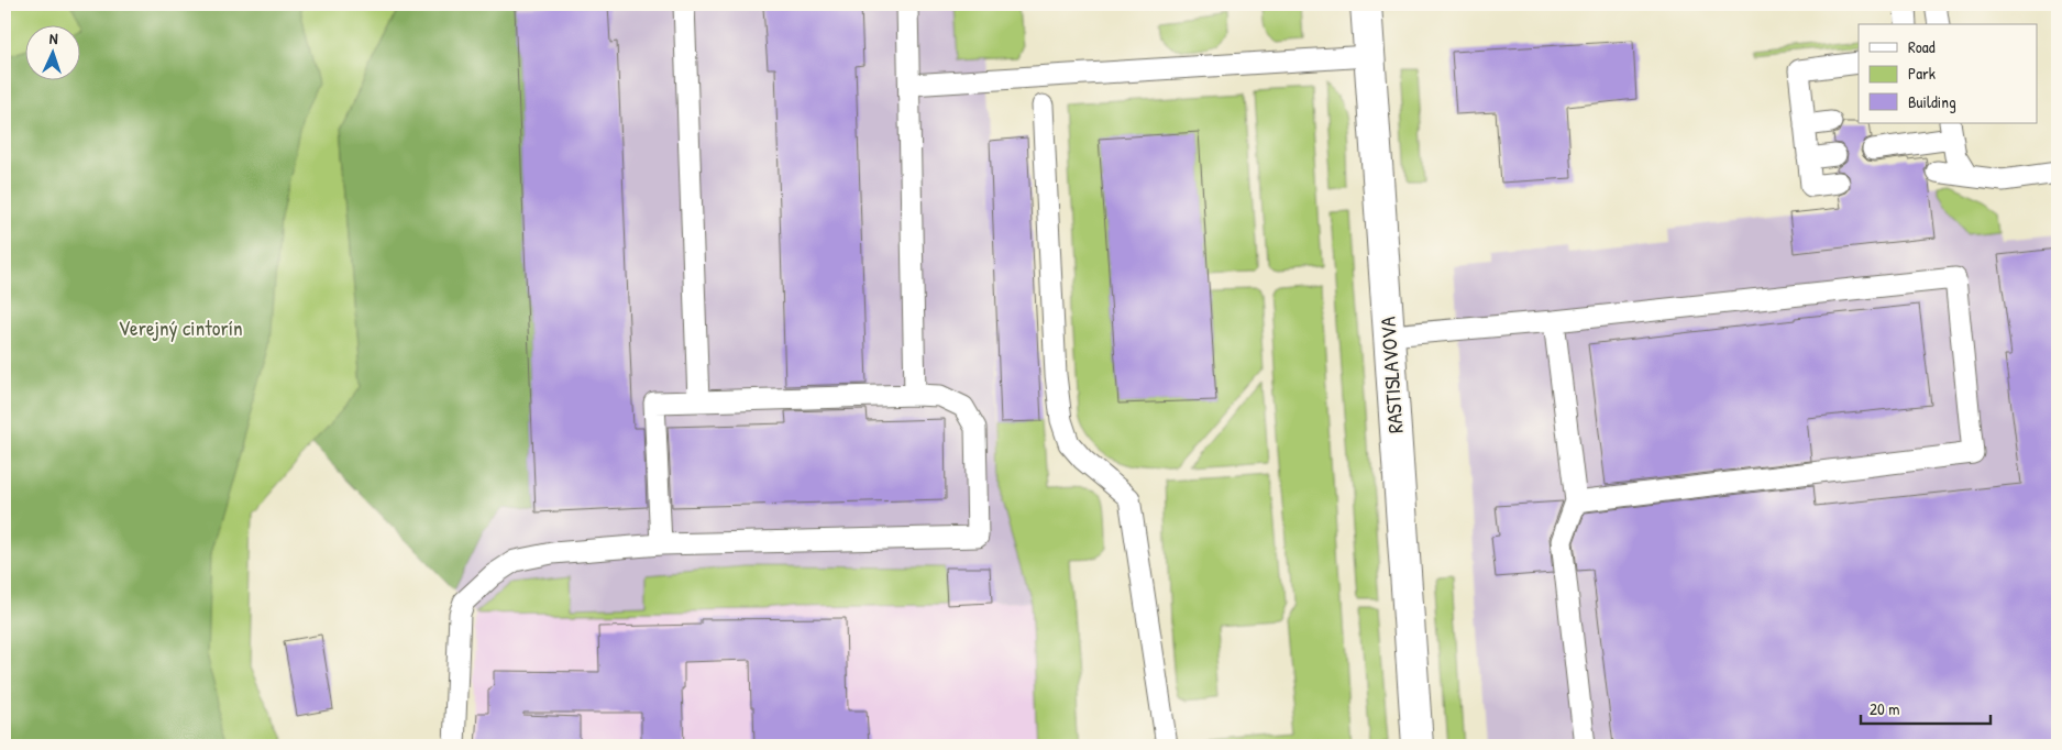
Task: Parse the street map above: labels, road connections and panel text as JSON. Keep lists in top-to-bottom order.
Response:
{
  "streets": {
    "street": ["RASTISLAVOVA"]
  },
  "parks": ["Verejný cintorín"],
  "legend": ["Road", "Park", "Building"],
  "scale_bar": "20 m",
  "north": "top"
}
